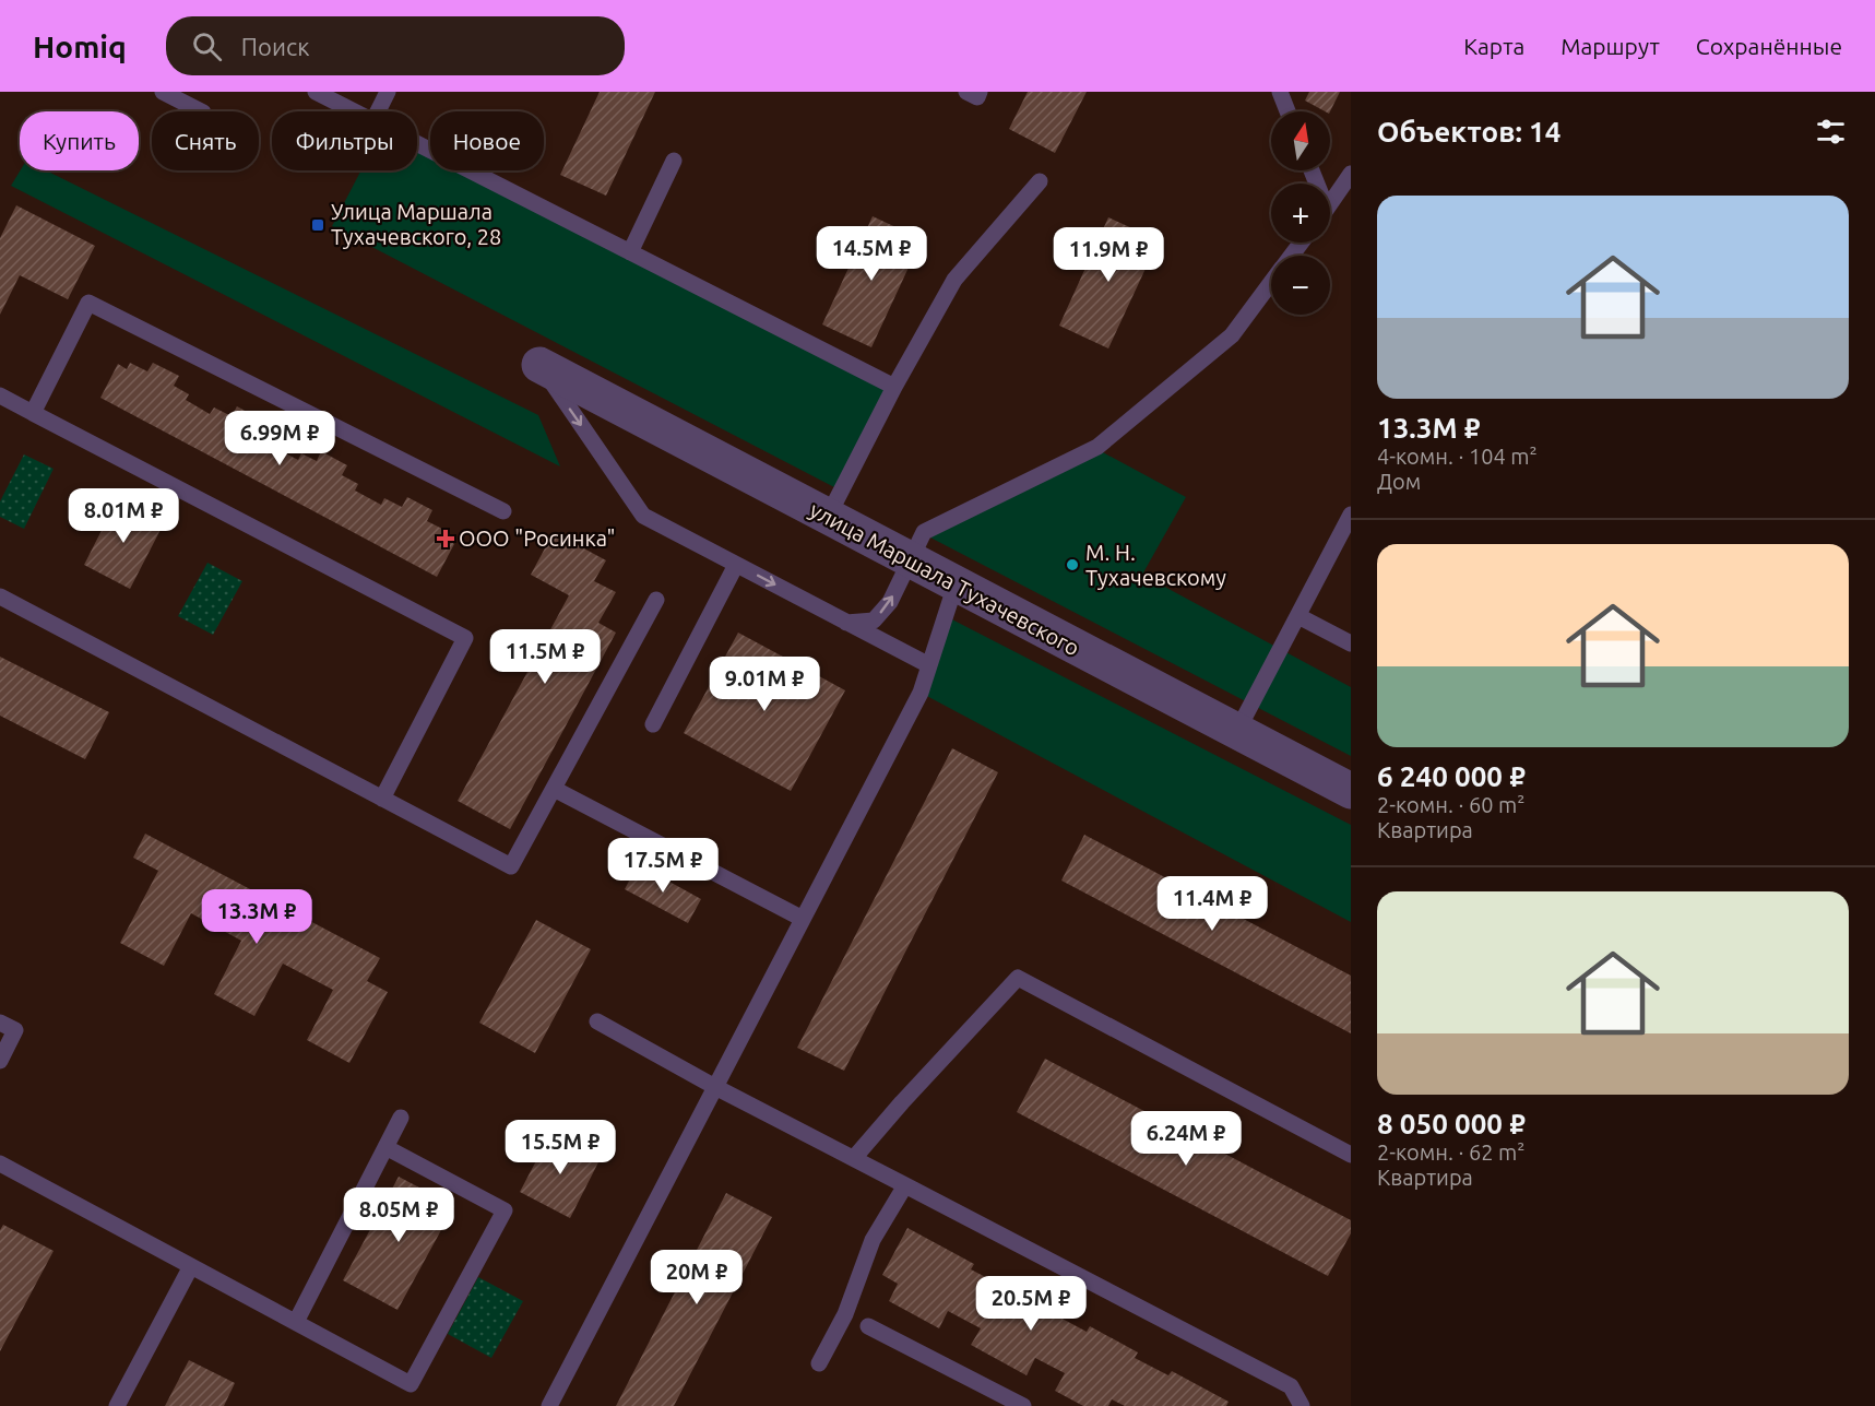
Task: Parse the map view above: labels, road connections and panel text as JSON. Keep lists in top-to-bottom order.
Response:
{
  "streets": {
    "street": ["улица Маршала Тухачевского"]
  },
  "places": {
    "transit": ["Улица Маршала Тухачевского, 28"],
    "health": ["ООО \"Росинка\""],
    "other": ["М. Н. Тухачевскому"]
  },
  "north": "top",
  "page": {
    "header": "Homiq",
    "search": "Поиск",
    "nav": ["Карта", "Маршрут", "Сохранённые"],
    "heading": "Объектов: 14",
    "map_buttons": ["+", "−"],
    "chip": [
      "Купить",
      "Снять",
      "Фильтры",
      "Новое"
    ],
    "list": [
      {
        "name": "13.3M ₽",
        "note": "4-комн. · 104 m² · Дом"
      },
      {
        "name": "6 240 000 ₽",
        "note": "2-комн. · 60 m² · Квартира"
      },
      {
        "name": "8 050 000 ₽",
        "note": "2-комн. · 62 m² · Квартира"
      }
    ],
    "price": [
      "14.5M ₽",
      "11.9M ₽",
      "6.99M ₽",
      "8.01M ₽",
      "11.5M ₽",
      "9.01M ₽",
      "17.5M ₽",
      "11.4M ₽",
      "13.3M ₽",
      "6.24M ₽",
      "15.5M ₽",
      "8.05M ₽",
      "20M ₽",
      "20.5M ₽"
    ]
  }
}
